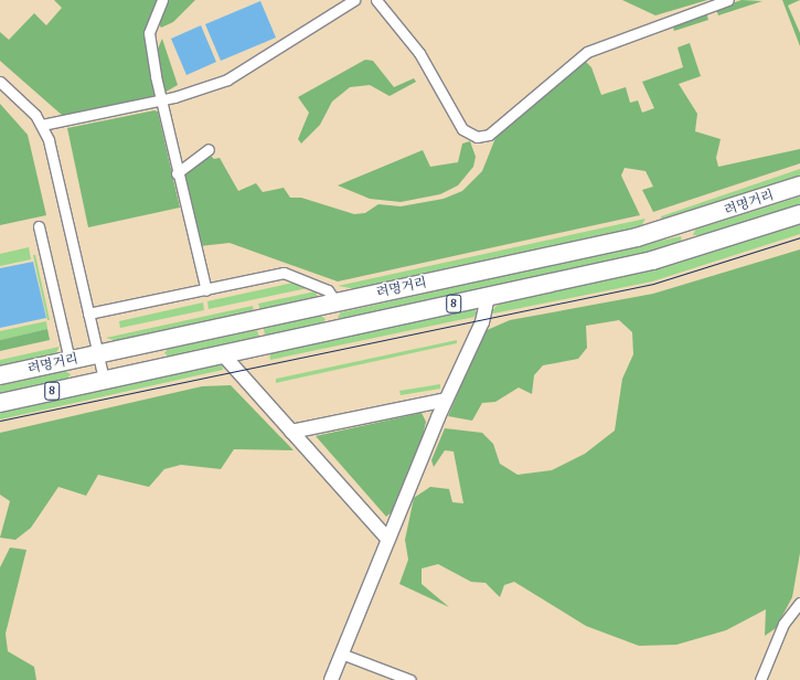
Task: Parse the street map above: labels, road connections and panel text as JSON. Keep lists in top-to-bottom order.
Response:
{
  "streets": {
    "highway": ["려명거리", "8"]
  }
}
